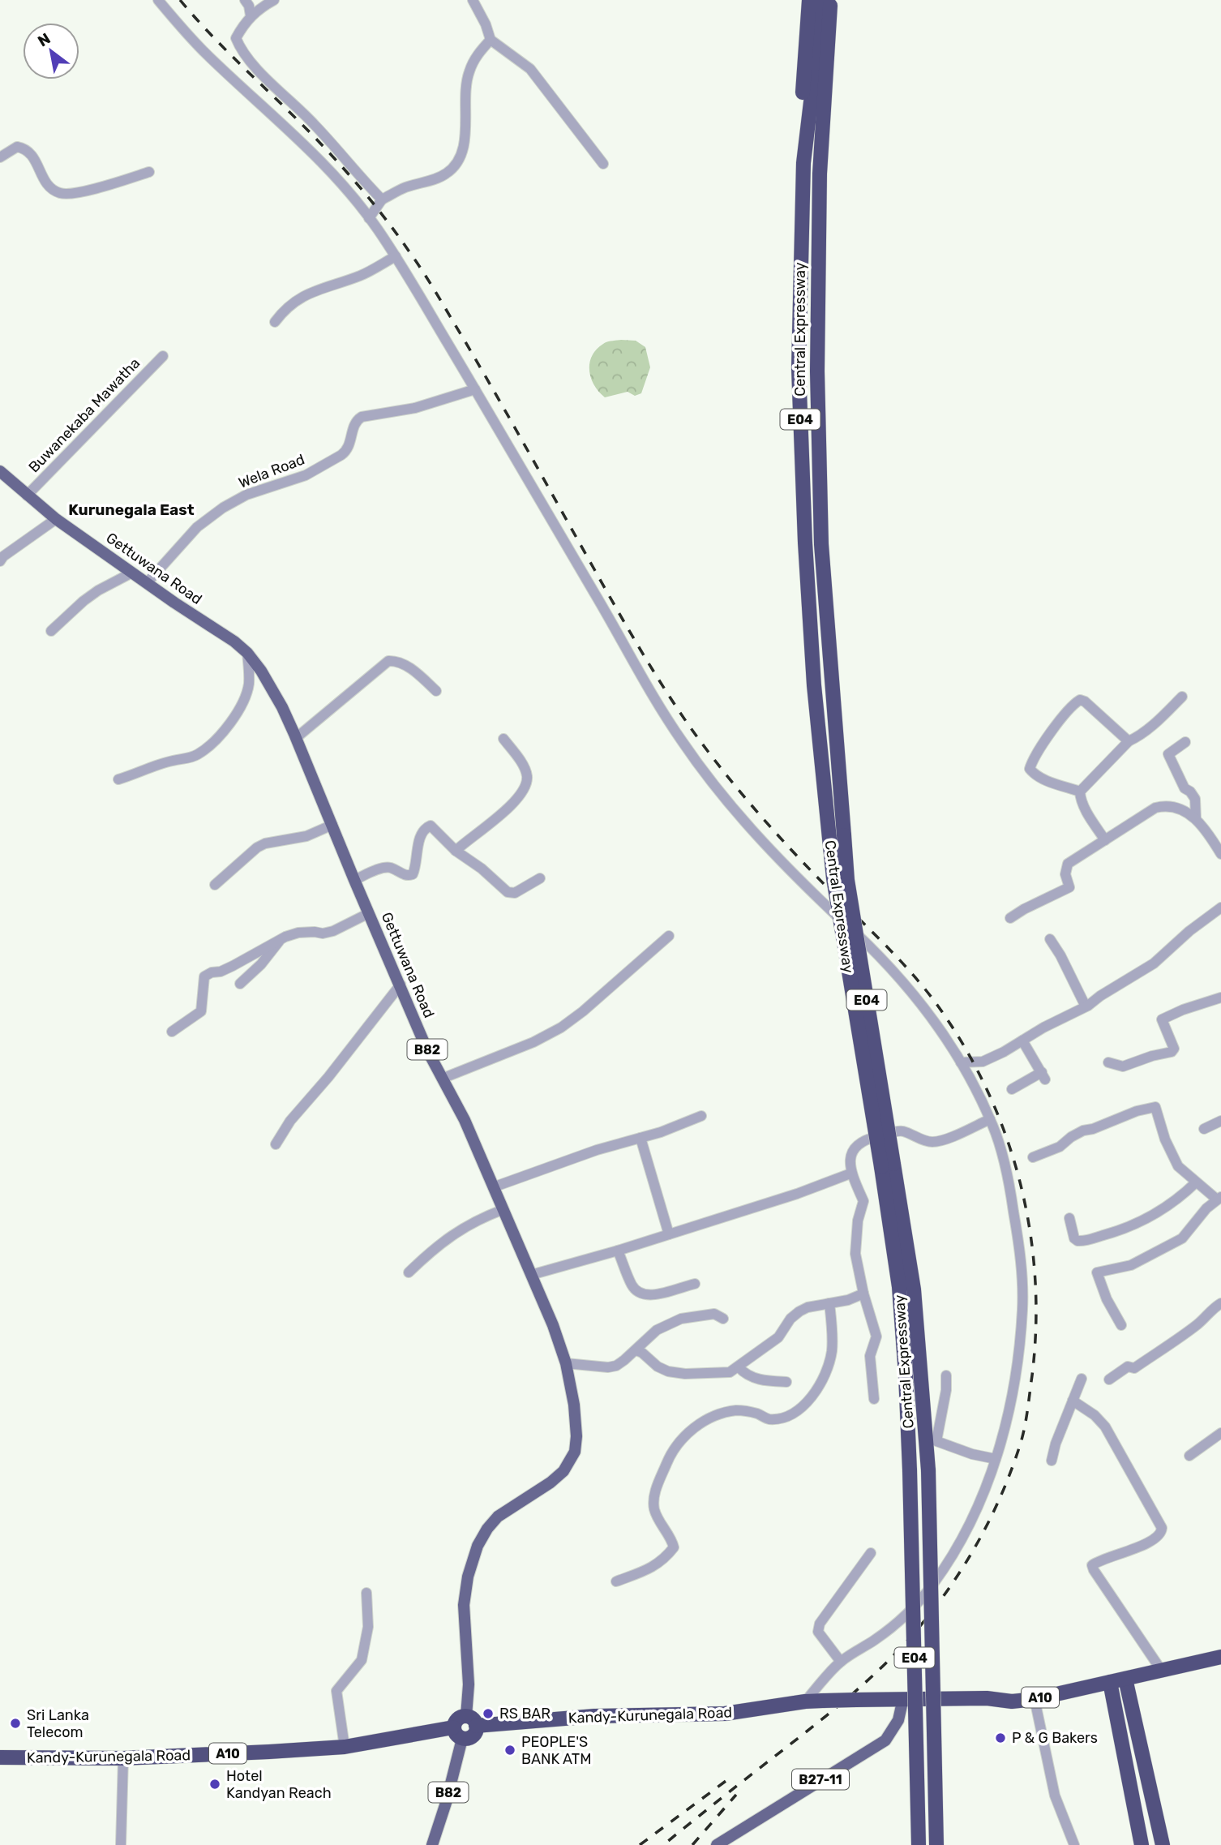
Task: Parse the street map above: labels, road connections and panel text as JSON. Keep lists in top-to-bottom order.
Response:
{
  "streets": {
    "highway": [
      "Central Expressway",
      "E04",
      "A10",
      "Kandy-Kurunegala Road"
    ],
    "main road": ["Gettuwana Road", "B82", "B27-11"],
    "street": ["Buwanekaba Mawatha", "Wela Road"]
  },
  "crossings": [
    ["Buwanekaba Mawatha", "Gettuwana Road"],
    ["Wela Road", "Gettuwana Road"],
    ["Gettuwana Road", "Kandy-Kurunegala Road"],
    ["B82", "Kandy-Kurunegala Road"],
    ["A10", "Kandy-Kurunegala Road"],
    ["A10", "B27-11"],
    ["Kandy-Kurunegala Road", "B27-11"]
  ],
  "districts": ["Kurunegala East"],
  "places": [
    "RS BAR",
    "Sri Lanka Telecom",
    "P & G Bakers",
    "PEOPLE'S BANK ATM",
    "Hotel Kandyan Reach"
  ],
  "north": "top left"
}
